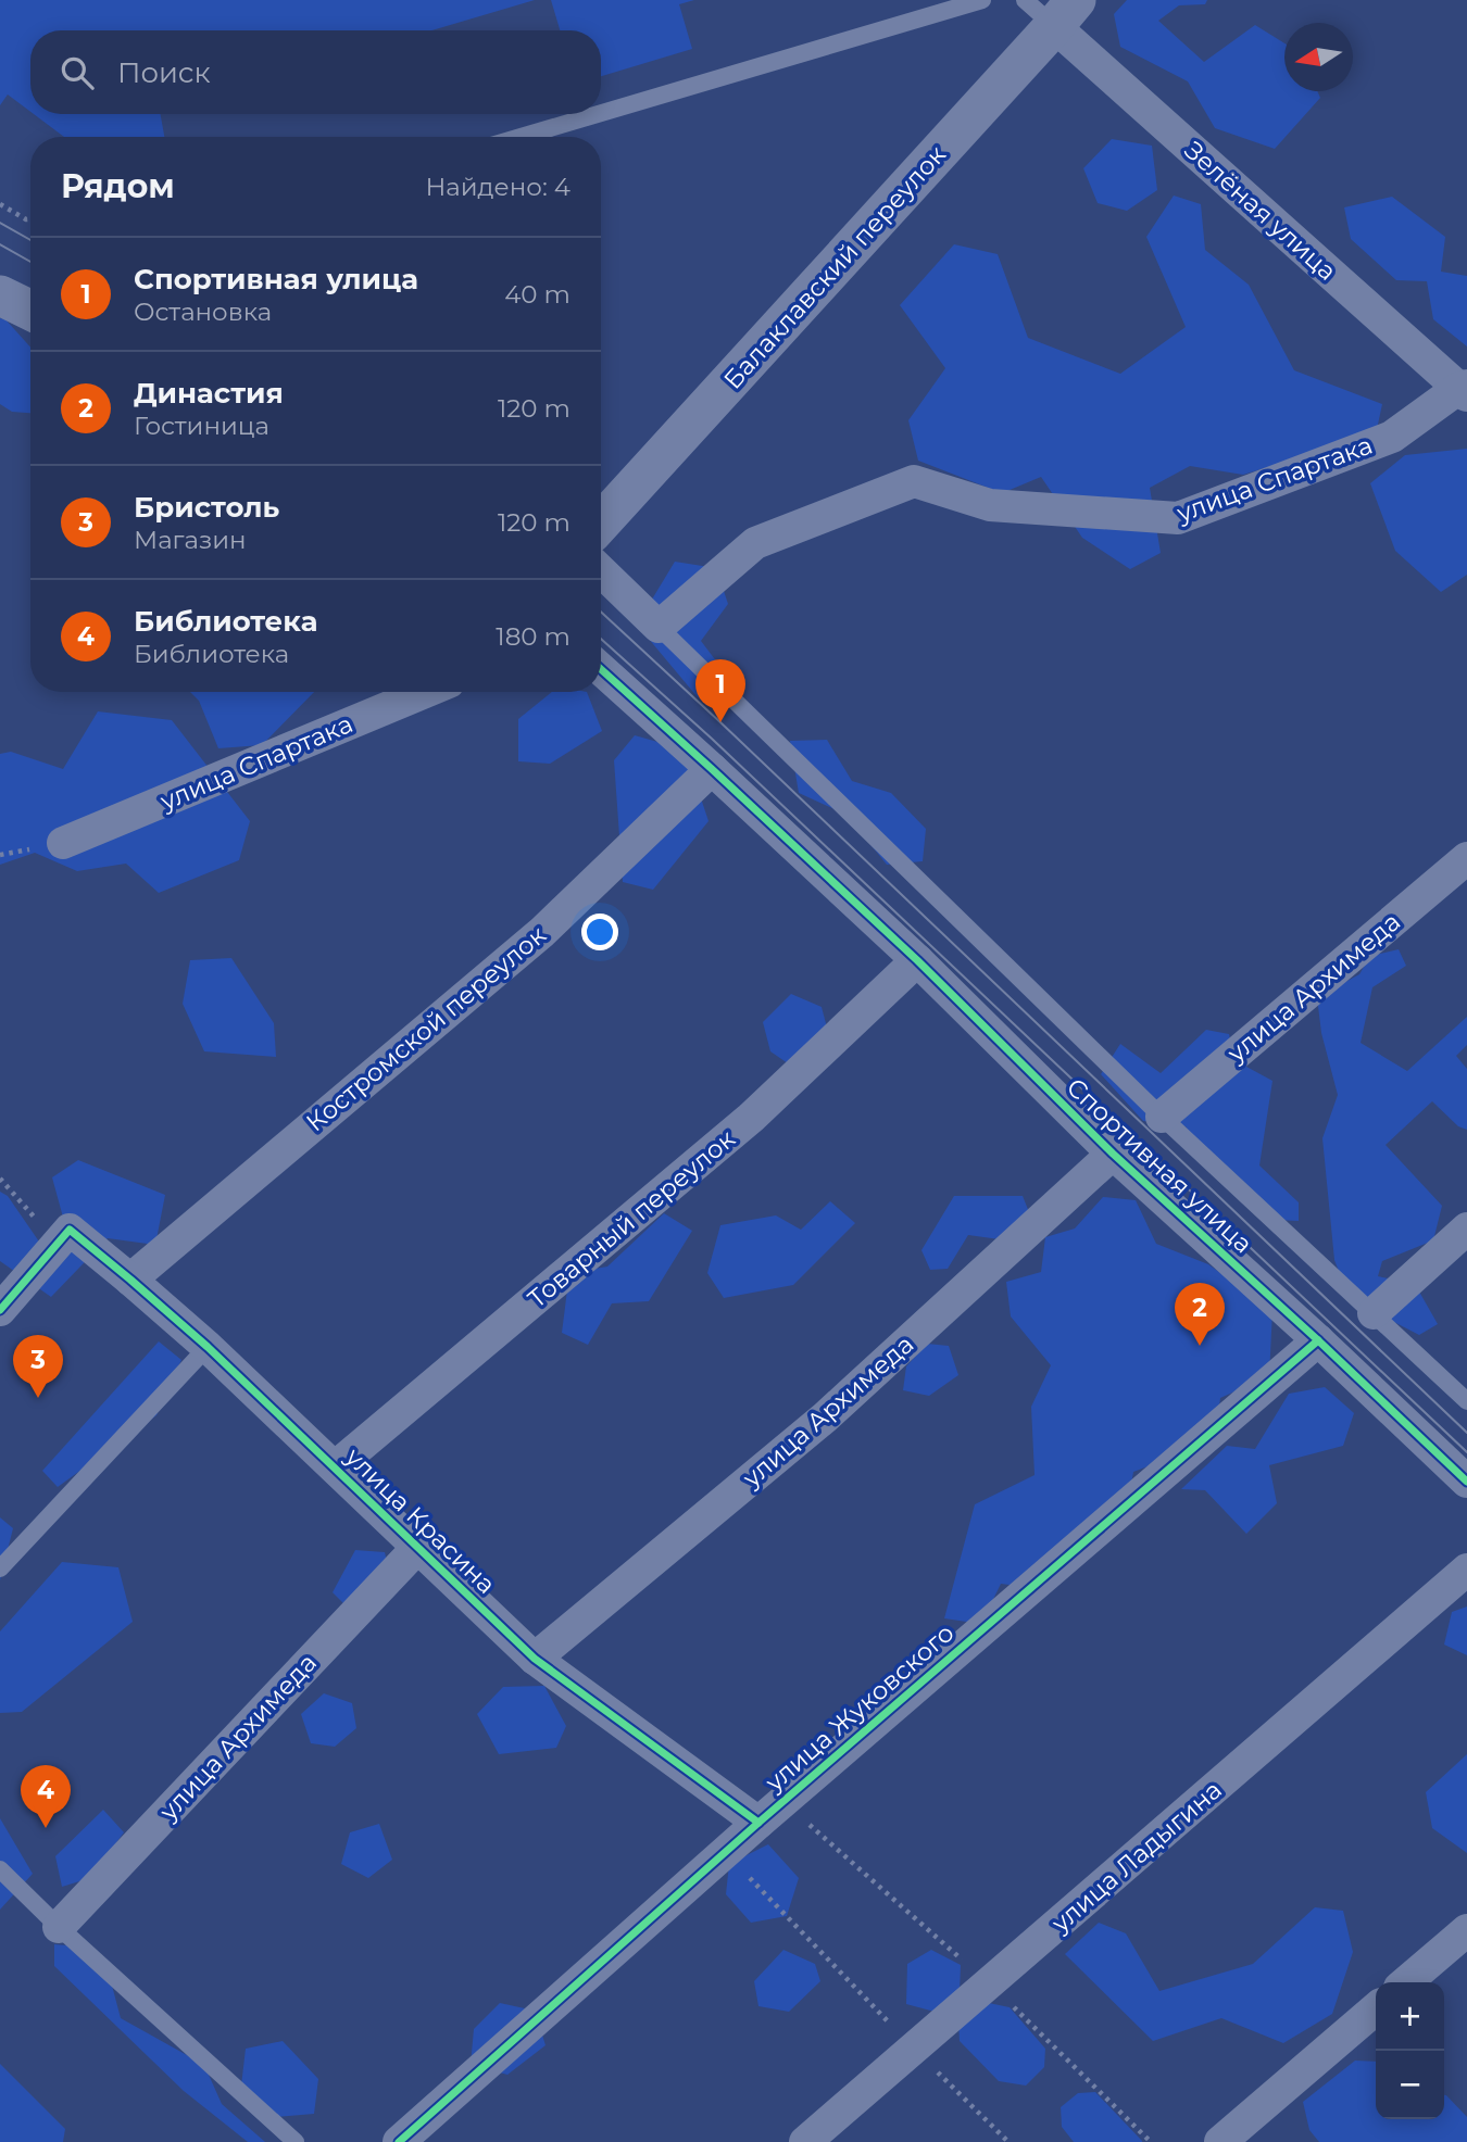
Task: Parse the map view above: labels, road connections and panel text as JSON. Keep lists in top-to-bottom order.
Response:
{
  "streets": {
    "street": [
      "Зелёная улица",
      "Балаклавский переулок",
      "улица Спартака",
      "улица Архимеда",
      "Костромской переулок",
      "Спортивная улица",
      "Товарный переулок",
      "улица Красина",
      "улица Жуковского",
      "улица Ладыгина"
    ]
  },
  "crossings": [
    ["Зелёная улица", "Балаклавский переулок"],
    ["Зелёная улица", "улица Спартака"],
    ["улица Архимеда", "Спортивная улица"],
    ["улица Архимеда", "улица Красина"],
    ["Костромской переулок", "Спортивная улица"],
    ["Костромской переулок", "улица Красина"],
    ["Спортивная улица", "Товарный переулок"],
    ["Спортивная улица", "улица Жуковского"],
    ["Товарный переулок", "улица Красина"],
    ["улица Красина", "улица Жуковского"]
  ],
  "north": "left",
  "page": {
    "search": "Поиск",
    "heading": ["Рядом", "Найдено: 4"],
    "list": [
      {
        "mark": "1",
        "name": "Спортивная улица",
        "note": "Остановка",
        "value": "40 m"
      },
      {
        "mark": "2",
        "name": "Династия",
        "note": "Гостиница",
        "value": "120 m"
      },
      {
        "mark": "3",
        "name": "Бристоль",
        "note": "Магазин",
        "value": "120 m"
      },
      {
        "mark": "4",
        "name": "Библиотека",
        "note": "Библиотека",
        "value": "180 m"
      }
    ],
    "pins": [
      "1",
      "2",
      "3",
      "4"
    ],
    "map_buttons": ["+", "−"]
  }
}
